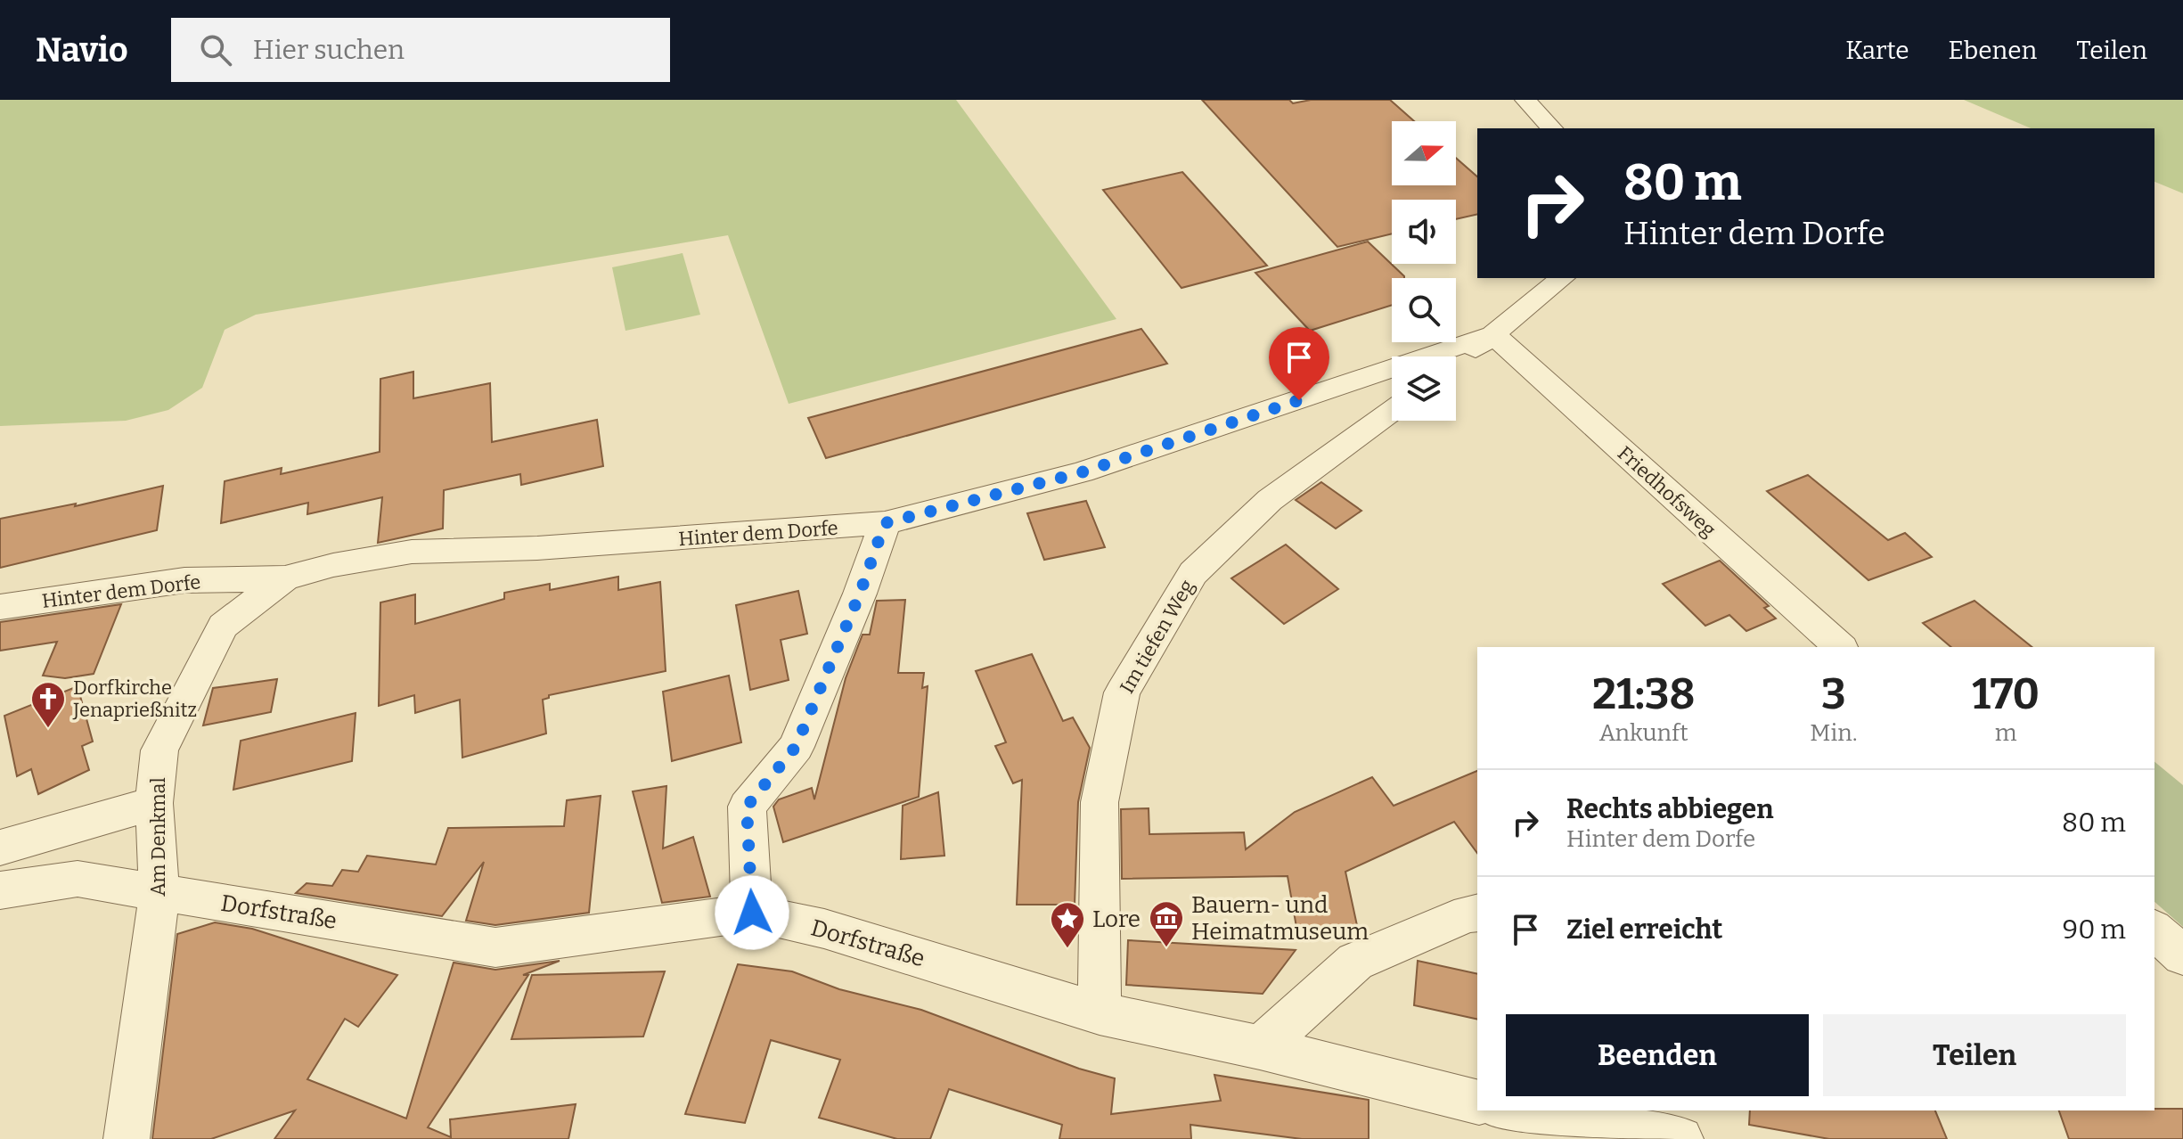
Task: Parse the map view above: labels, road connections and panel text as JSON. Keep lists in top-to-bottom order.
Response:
{
  "streets": {
    "street": [
      "Friedhofsweg",
      "Hinter dem Dorfe",
      "Im tiefen Weg",
      "Am Denkmal",
      "Dorfstraße"
    ]
  },
  "crossings": [
    ["Friedhofsweg", "Hinter dem Dorfe"],
    ["Hinter dem Dorfe", "Am Denkmal"],
    ["Im tiefen Weg", "Dorfstraße"],
    ["Am Denkmal", "Dorfstraße"]
  ],
  "places": {
    "church": ["Dorfkirche Jenaprießnitz"],
    "museum": ["Bauern- und Heimatmuseum"],
    "place": ["Lore"]
  },
  "north": "right",
  "page": {
    "header": "Navio",
    "search": "Hier suchen",
    "nav": ["Karte", "Ebenen", "Teilen"],
    "turn": ["80 m", "Hinter dem Dorfe"],
    "eta": [
      "21:38",
      "Ankunft",
      "3",
      "Min.",
      "170",
      "m"
    ],
    "list": [
      {
        "name": "Rechts abbiegen",
        "note": "Hinter dem Dorfe",
        "value": "80 m"
      },
      {
        "name": "Ziel erreicht",
        "value": "90 m"
      }
    ],
    "buttons": ["Beenden", "Teilen"]
  }
}
